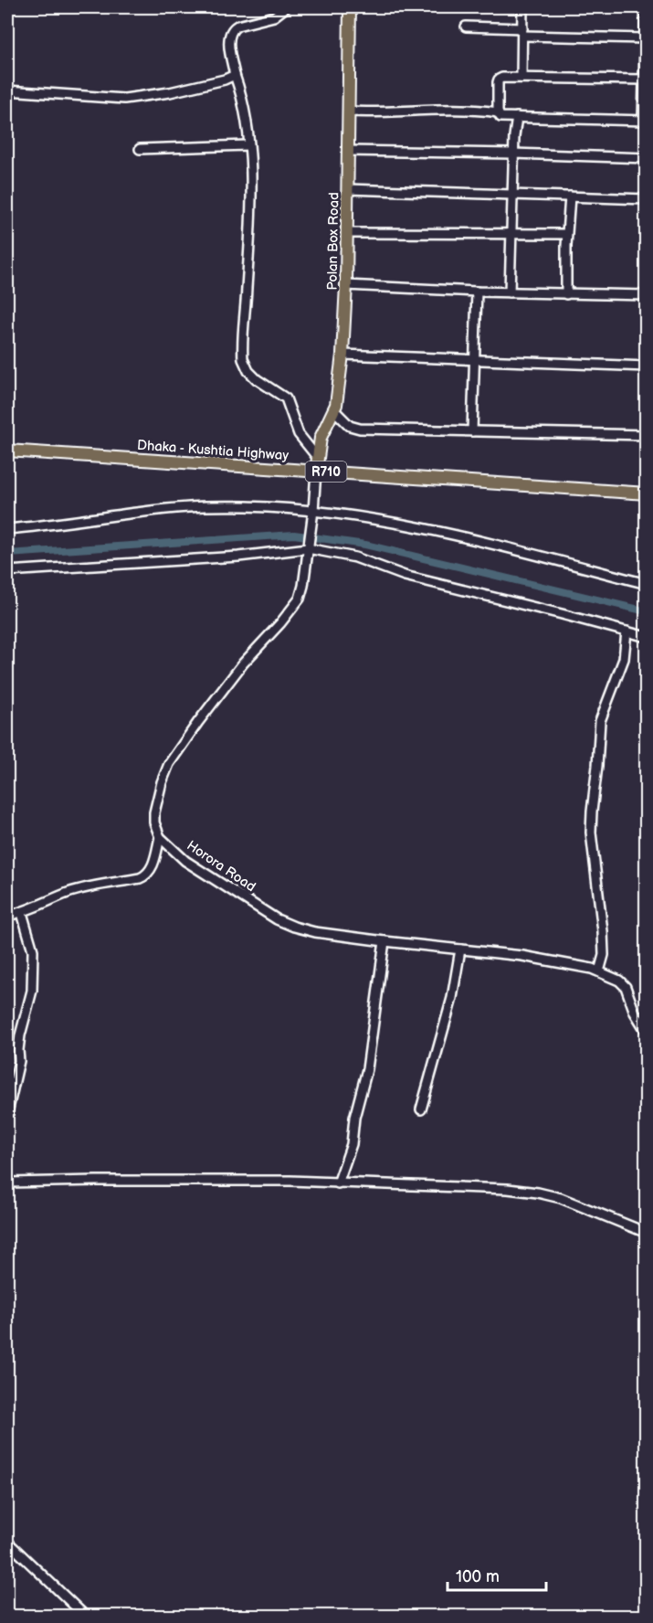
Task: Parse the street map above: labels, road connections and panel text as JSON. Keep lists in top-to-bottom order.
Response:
{
  "streets": {
    "main road": ["Polan Box Road", "Dhaka - Kushtia Highway", "R710"],
    "street": ["Horora Road"]
  },
  "crossings": [
    ["Polan Box Road", "Dhaka - Kushtia Highway"]
  ],
  "scale_bar": "100 m"
}
